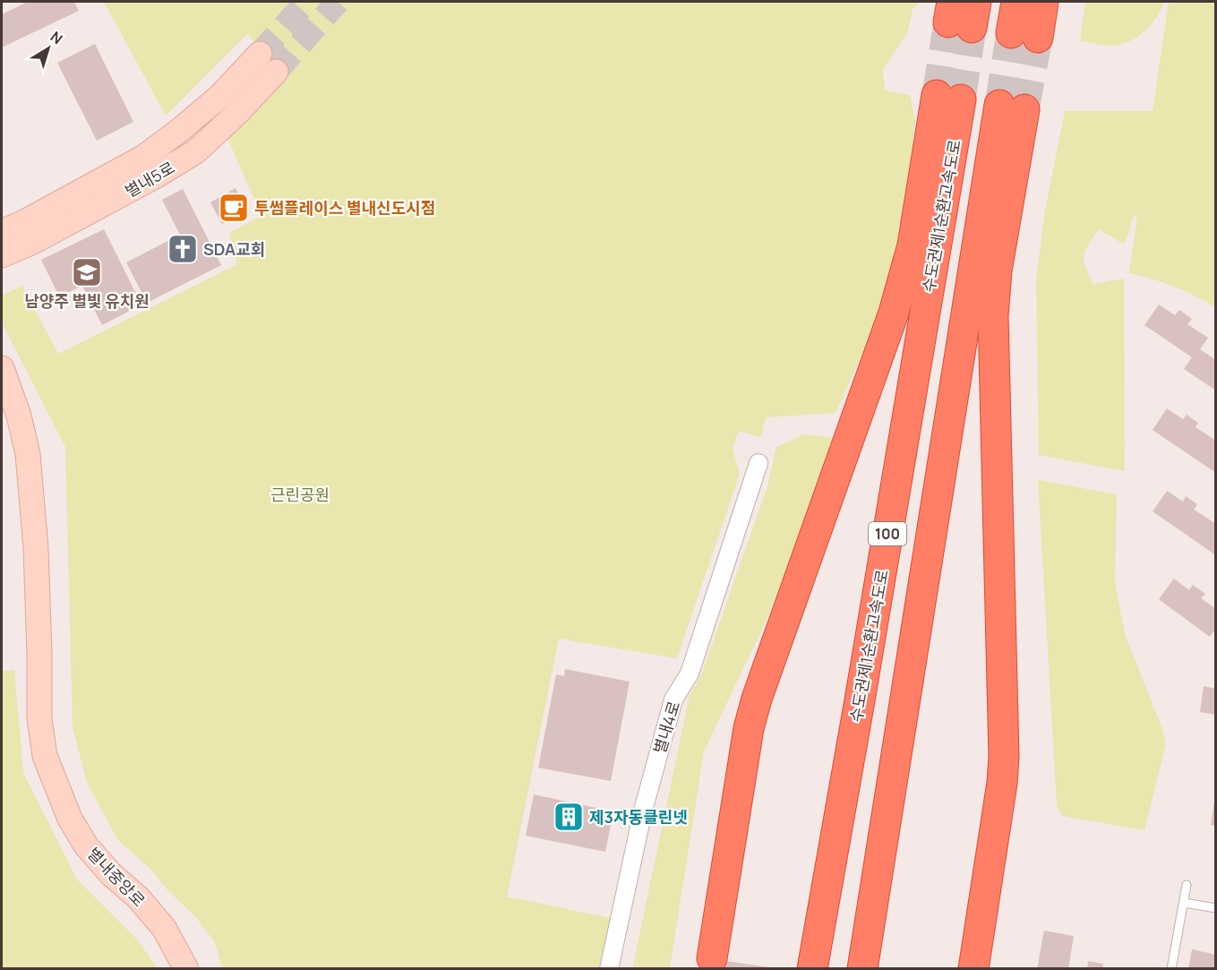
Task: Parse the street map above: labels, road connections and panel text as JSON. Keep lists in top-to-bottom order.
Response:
{
  "streets": {
    "highway": ["수도권제1순환고속도로", "100"],
    "street": ["별내5로", "별내4로", "별내중앙로"]
  },
  "parks": ["근린공원"],
  "places": {
    "cafe": ["투썸플레이스 별내신도시점"],
    "church": ["SDA교회"],
    "school or university": ["남양주 별빛 유치원"],
    "building": ["제3자동클린넷"]
  },
  "north": "top right"
}
